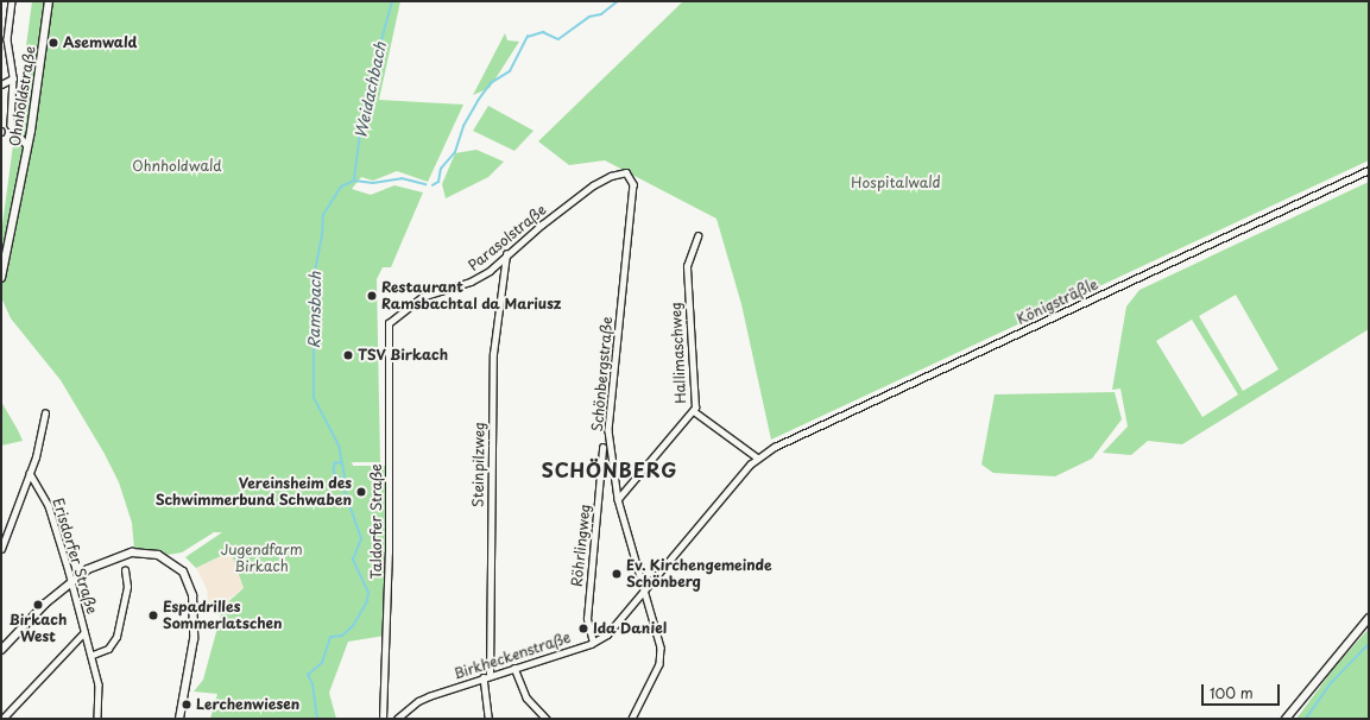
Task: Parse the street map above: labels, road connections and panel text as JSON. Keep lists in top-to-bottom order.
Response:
{
  "streets": {
    "main road": ["Ohnholdstraße"],
    "street": [
      "Parasolstraße",
      "Königsträßle",
      "Hallimaschweg",
      "Schönbergstraße",
      "Steinpilzweg",
      "Taldorfer Straße",
      "Röhrlingweg",
      "Erisdorfer Straße",
      "Birkheckenstraße"
    ]
  },
  "crossings": [
    ["Parasolstraße", "Schönbergstraße"],
    ["Parasolstraße", "Steinpilzweg"],
    ["Parasolstraße", "Taldorfer Straße"],
    ["Königsträßle", "Birkheckenstraße"],
    ["Hallimaschweg", "Schönbergstraße"],
    ["Schönbergstraße", "Birkheckenstraße"],
    ["Steinpilzweg", "Birkheckenstraße"],
    ["Röhrlingweg", "Birkheckenstraße"]
  ],
  "districts": ["SCHÖNBERG"],
  "water": ["Weidachbach", "Ramsbach"],
  "parks": ["Ohnholdwald", "Hospitalwald", "Jugendfarm Birkach"],
  "places": [
    "Asemwald",
    "Restaurant Ramsbachtal da Mariusz",
    "TSV Birkach",
    "Vereinsheim des Schwimmerbund Schwaben",
    "Ev. Kirchengemeinde Schönberg",
    "Birkach West",
    "Espadrilles Sommerlatschen",
    "Ida Daniel",
    "Lerchenwiesen"
  ],
  "scale_bar": "100 m"
}
